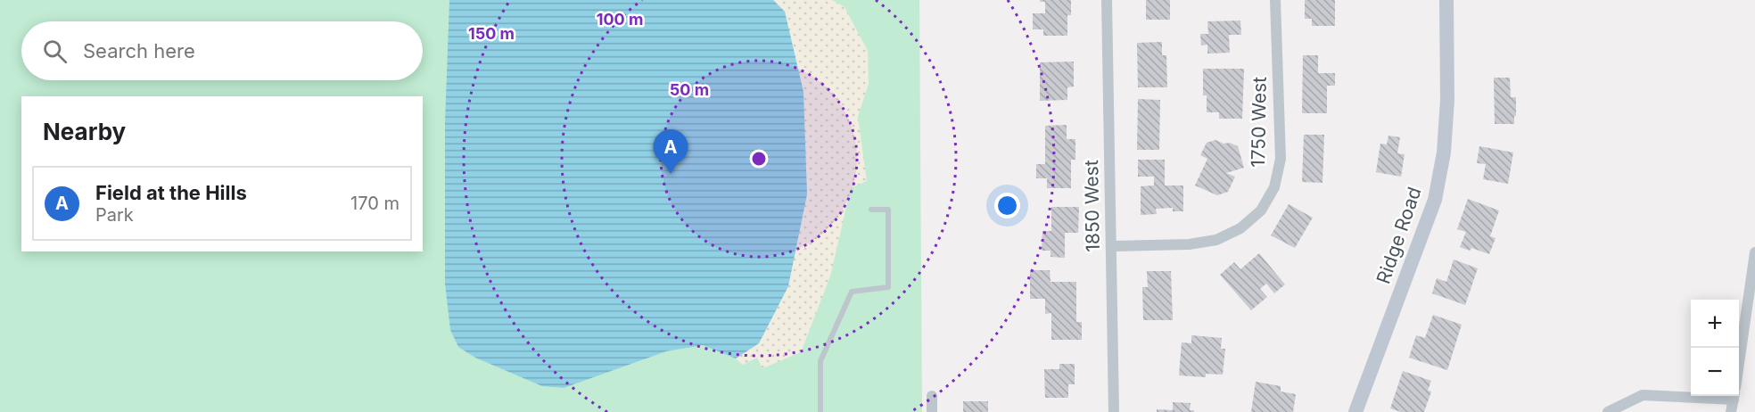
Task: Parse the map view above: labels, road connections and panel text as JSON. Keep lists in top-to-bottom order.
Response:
{
  "streets": {
    "street": ["1750 West", "1850 West", "Ridge Road"]
  },
  "crossings": [
    ["1750 West", "1850 West"]
  ],
  "page": {
    "search": "Search here",
    "heading": "Nearby",
    "pins": "A",
    "list": [
      {
        "mark": "A",
        "name": "Field at the Hills",
        "note": "Park",
        "value": "170 m"
      }
    ],
    "map_buttons": ["+", "−"]
  },
  "rings": ["100 m", "150 m", "50 m"]
}
